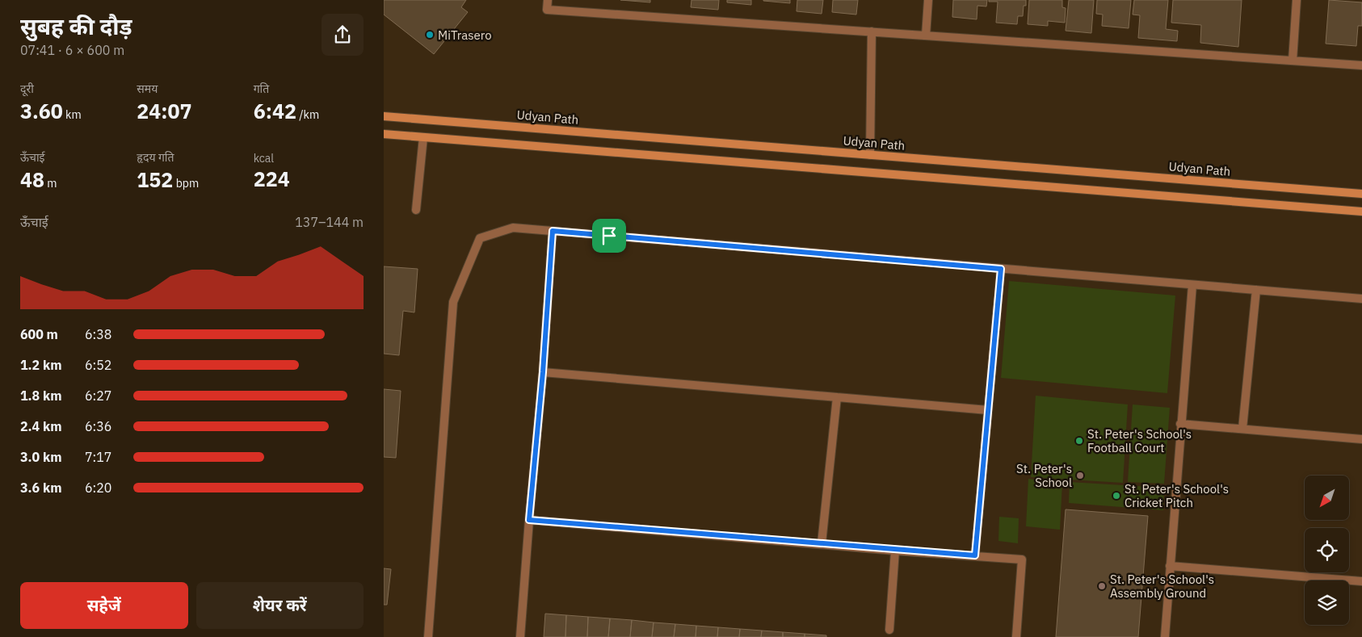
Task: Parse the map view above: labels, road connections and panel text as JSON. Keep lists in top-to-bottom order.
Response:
{
  "streets": {
    "main road": ["Udyan Path"]
  },
  "places": [
    "MiTrasero",
    "St. Peter's School's Football Court",
    "St. Peter's School",
    "St. Peter's School's Cricket Pitch",
    "St. Peter's School's Assembly Ground"
  ],
  "north": "bottom left",
  "page": {
    "heading": ["सुबह की दौड़", "07:41 · 6 × 600 m"],
    "stats": [
      ["दूरी", "3.60 km"],
      ["समय", "24:07"],
      ["गति", "6:42 /km"],
      ["ऊँचाई", "48 m"],
      ["हृदय गति", "152 bpm"],
      ["kcal", "224"]
    ],
    "chart": ["ऊँचाई", "137–144 m"],
    "list": [
      {
        "name": "600 m",
        "note": "6:38"
      },
      {
        "name": "1.2 km",
        "note": "6:52"
      },
      {
        "name": "1.8 km",
        "note": "6:27"
      },
      {
        "name": "2.4 km",
        "note": "6:36"
      },
      {
        "name": "3.0 km",
        "note": "7:17"
      },
      {
        "name": "3.6 km",
        "note": "6:20"
      }
    ],
    "buttons": ["सहेजें", "शेयर करें"]
  }
}
